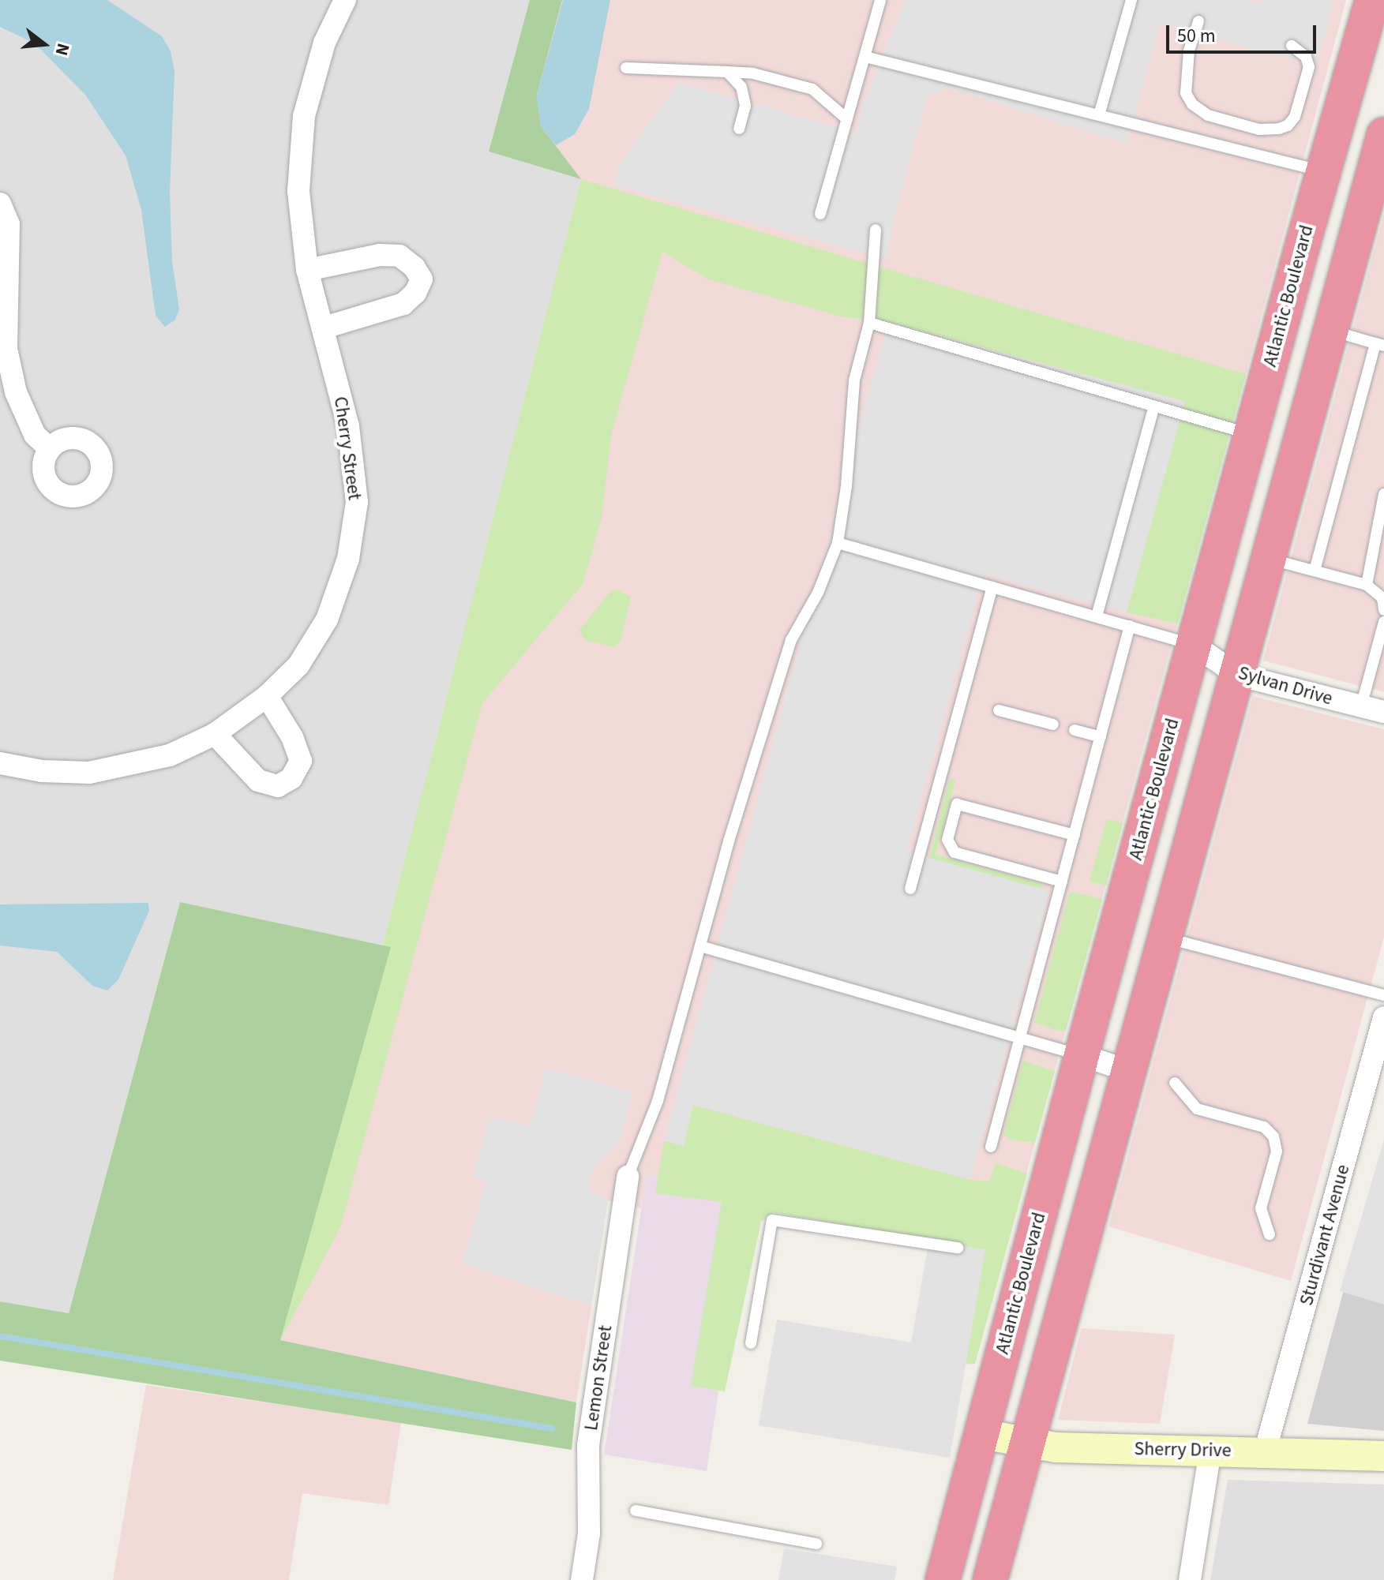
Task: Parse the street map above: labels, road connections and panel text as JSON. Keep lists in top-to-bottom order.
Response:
{
  "streets": {
    "highway": ["Atlantic Boulevard"],
    "street": [
      "Cherry Street",
      "Sylvan Drive",
      "Sturdivant Avenue",
      "Lemon Street",
      "Sherry Drive"
    ]
  },
  "crossings": [
    ["Atlantic Boulevard", "Sylvan Drive"],
    ["Atlantic Boulevard", "Sherry Drive"],
    ["Sturdivant Avenue", "Sherry Drive"]
  ],
  "scale_bar": "50 m",
  "north": "right"
}
